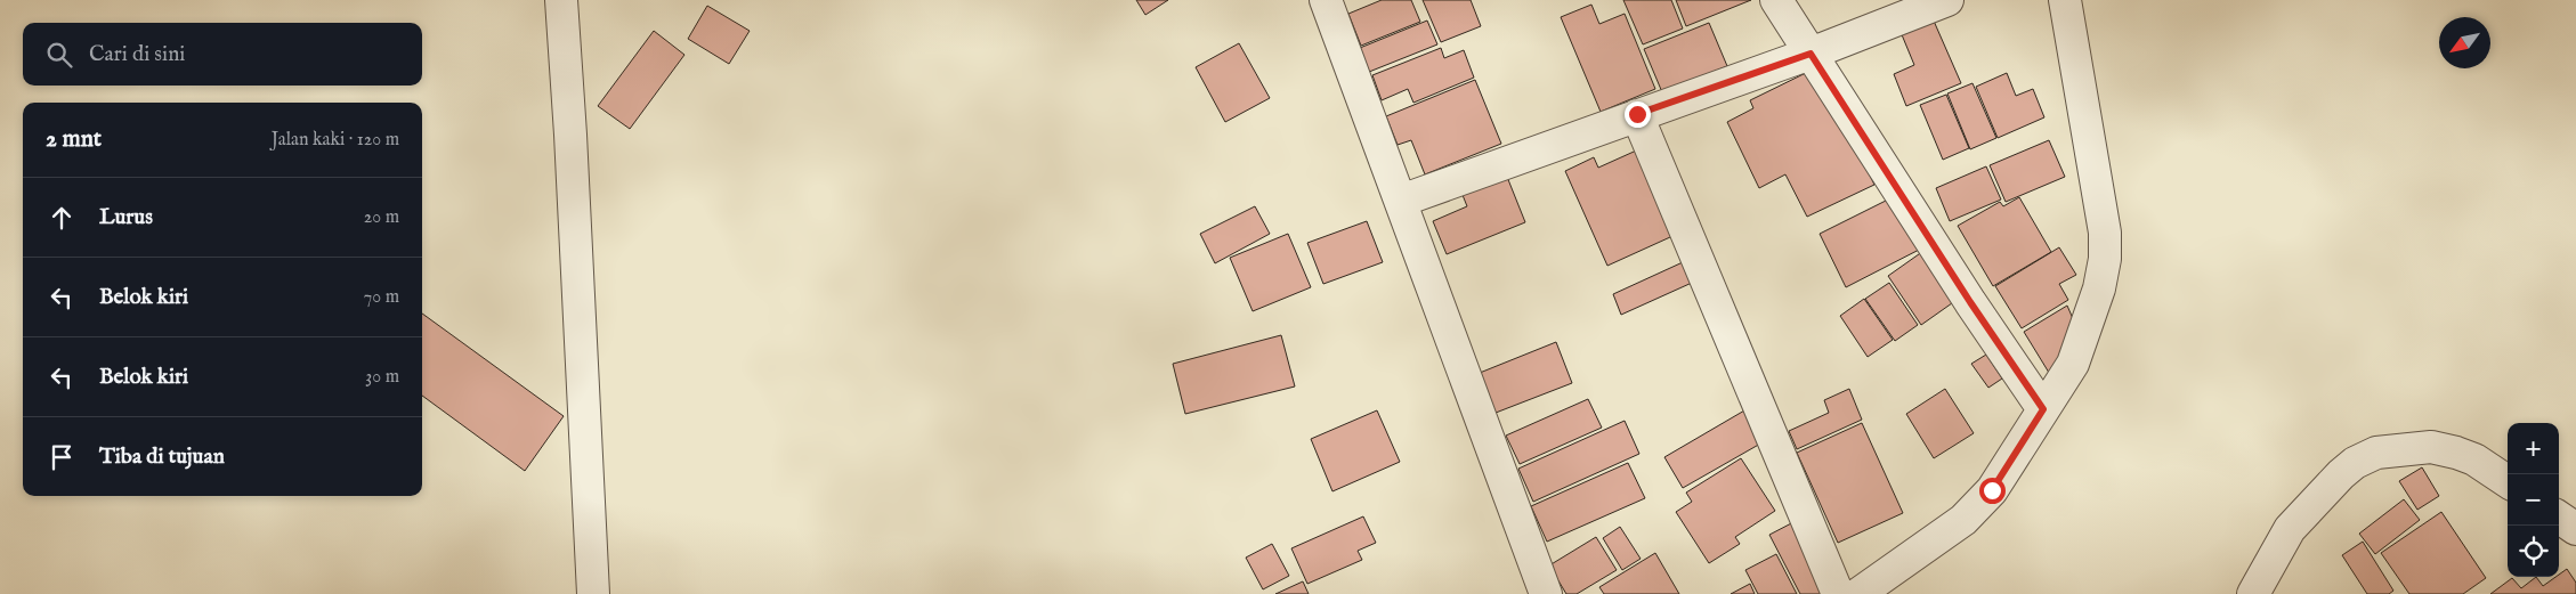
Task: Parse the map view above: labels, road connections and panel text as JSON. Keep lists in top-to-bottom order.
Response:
{
  "north": "bottom left",
  "page": {
    "search": "Cari di sini",
    "heading": ["2 mnt", "Jalan kaki · 120 m"],
    "list": [
      ["Lurus", "20 m"],
      ["Belok kiri", "70 m"],
      ["Belok kiri", "30 m"],
      "Tiba di tujuan"
    ],
    "map_buttons": ["+", "−"]
  }
}
